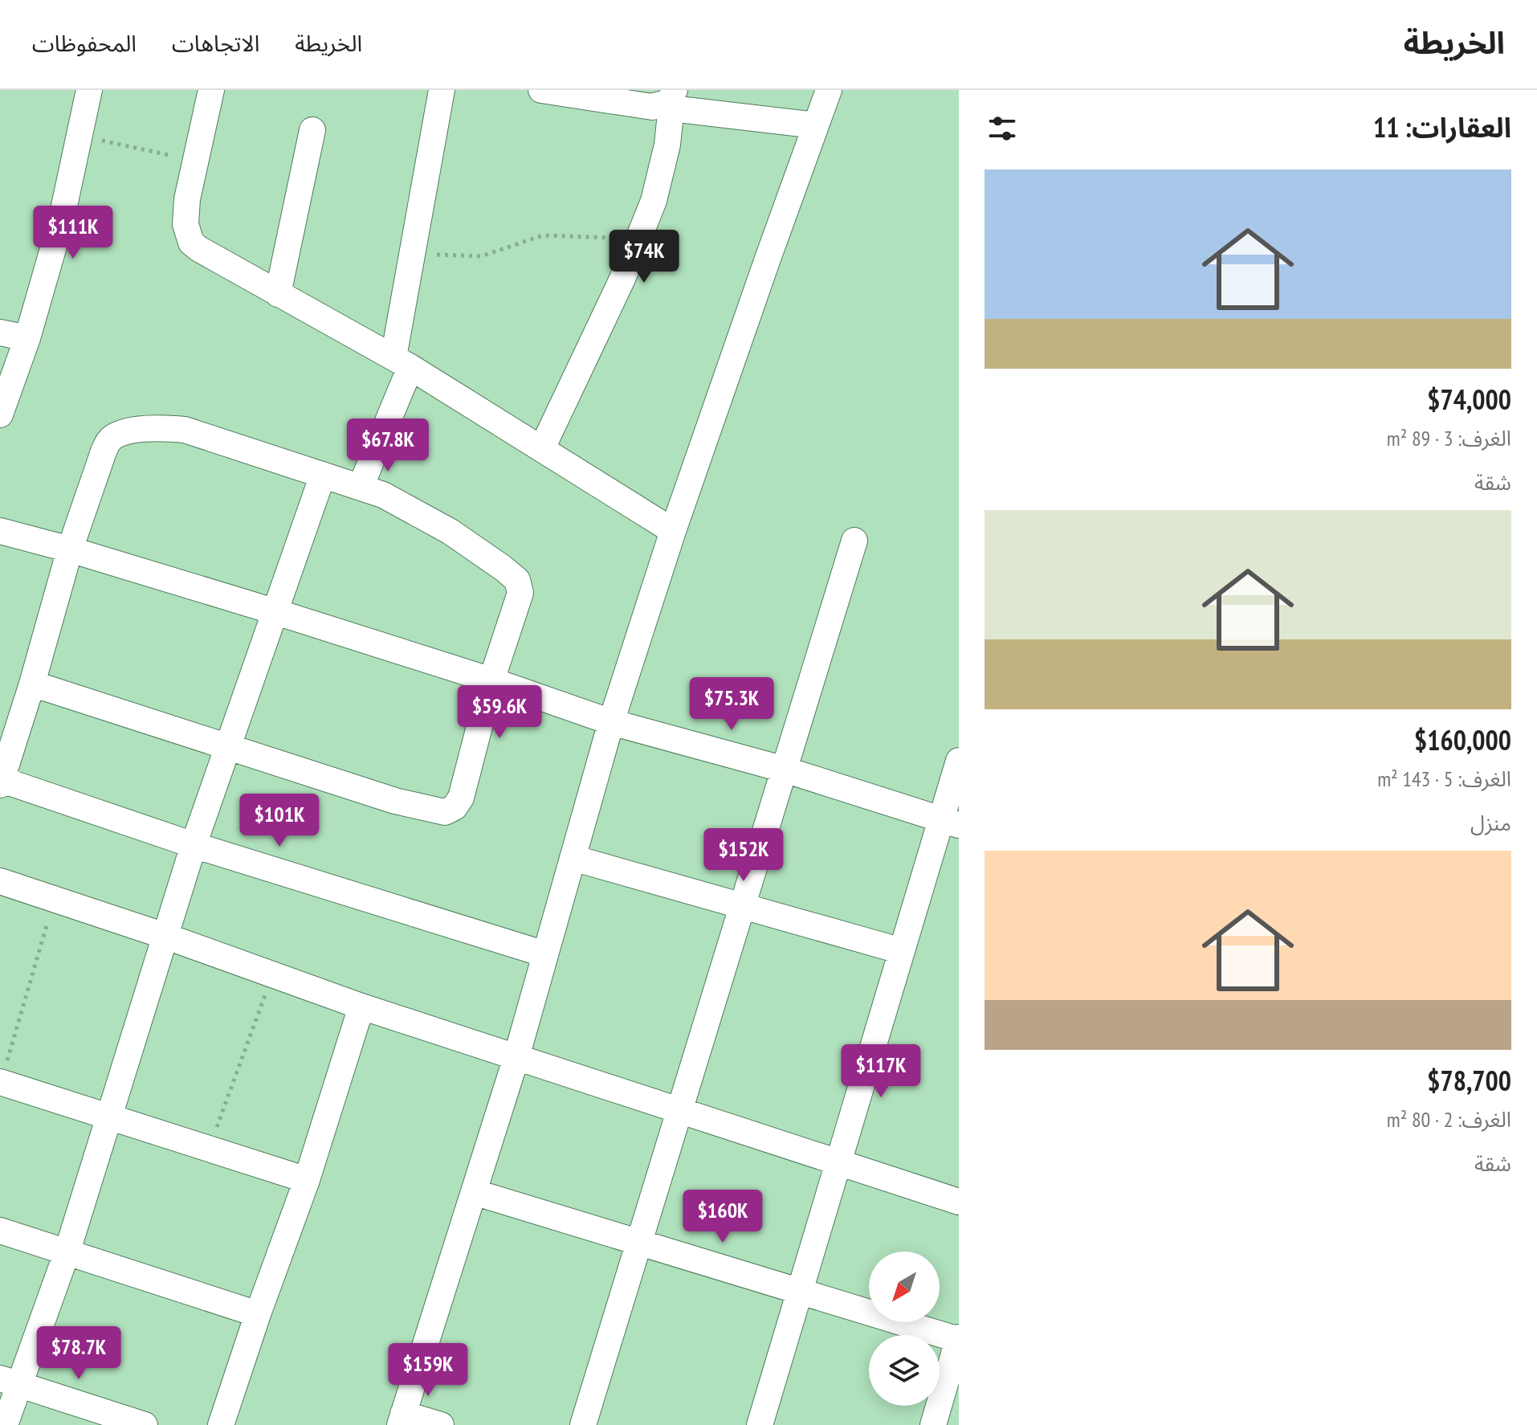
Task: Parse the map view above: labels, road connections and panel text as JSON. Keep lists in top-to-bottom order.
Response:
{
  "north": "bottom left",
  "page": {
    "header": "الخريطة",
    "nav": ["الخريطة", "الاتجاهات", "المحفوظات"],
    "heading": "العقارات: 11",
    "list": [
      {
        "name": "$74,000",
        "note": "الغرف: 3 · 89 m² · شقة"
      },
      {
        "name": "$160,000",
        "note": "الغرف: 5 · 143 m² · منزل"
      },
      {
        "name": "$78,700",
        "note": "الغرف: 2 · 80 m² · شقة"
      }
    ],
    "price": [
      "$111K",
      "$74K",
      "$67.8K",
      "$75.3K",
      "$59.6K",
      "$101K",
      "$152K",
      "$117K",
      "$160K",
      "$78.7K",
      "$159K"
    ]
  }
}
